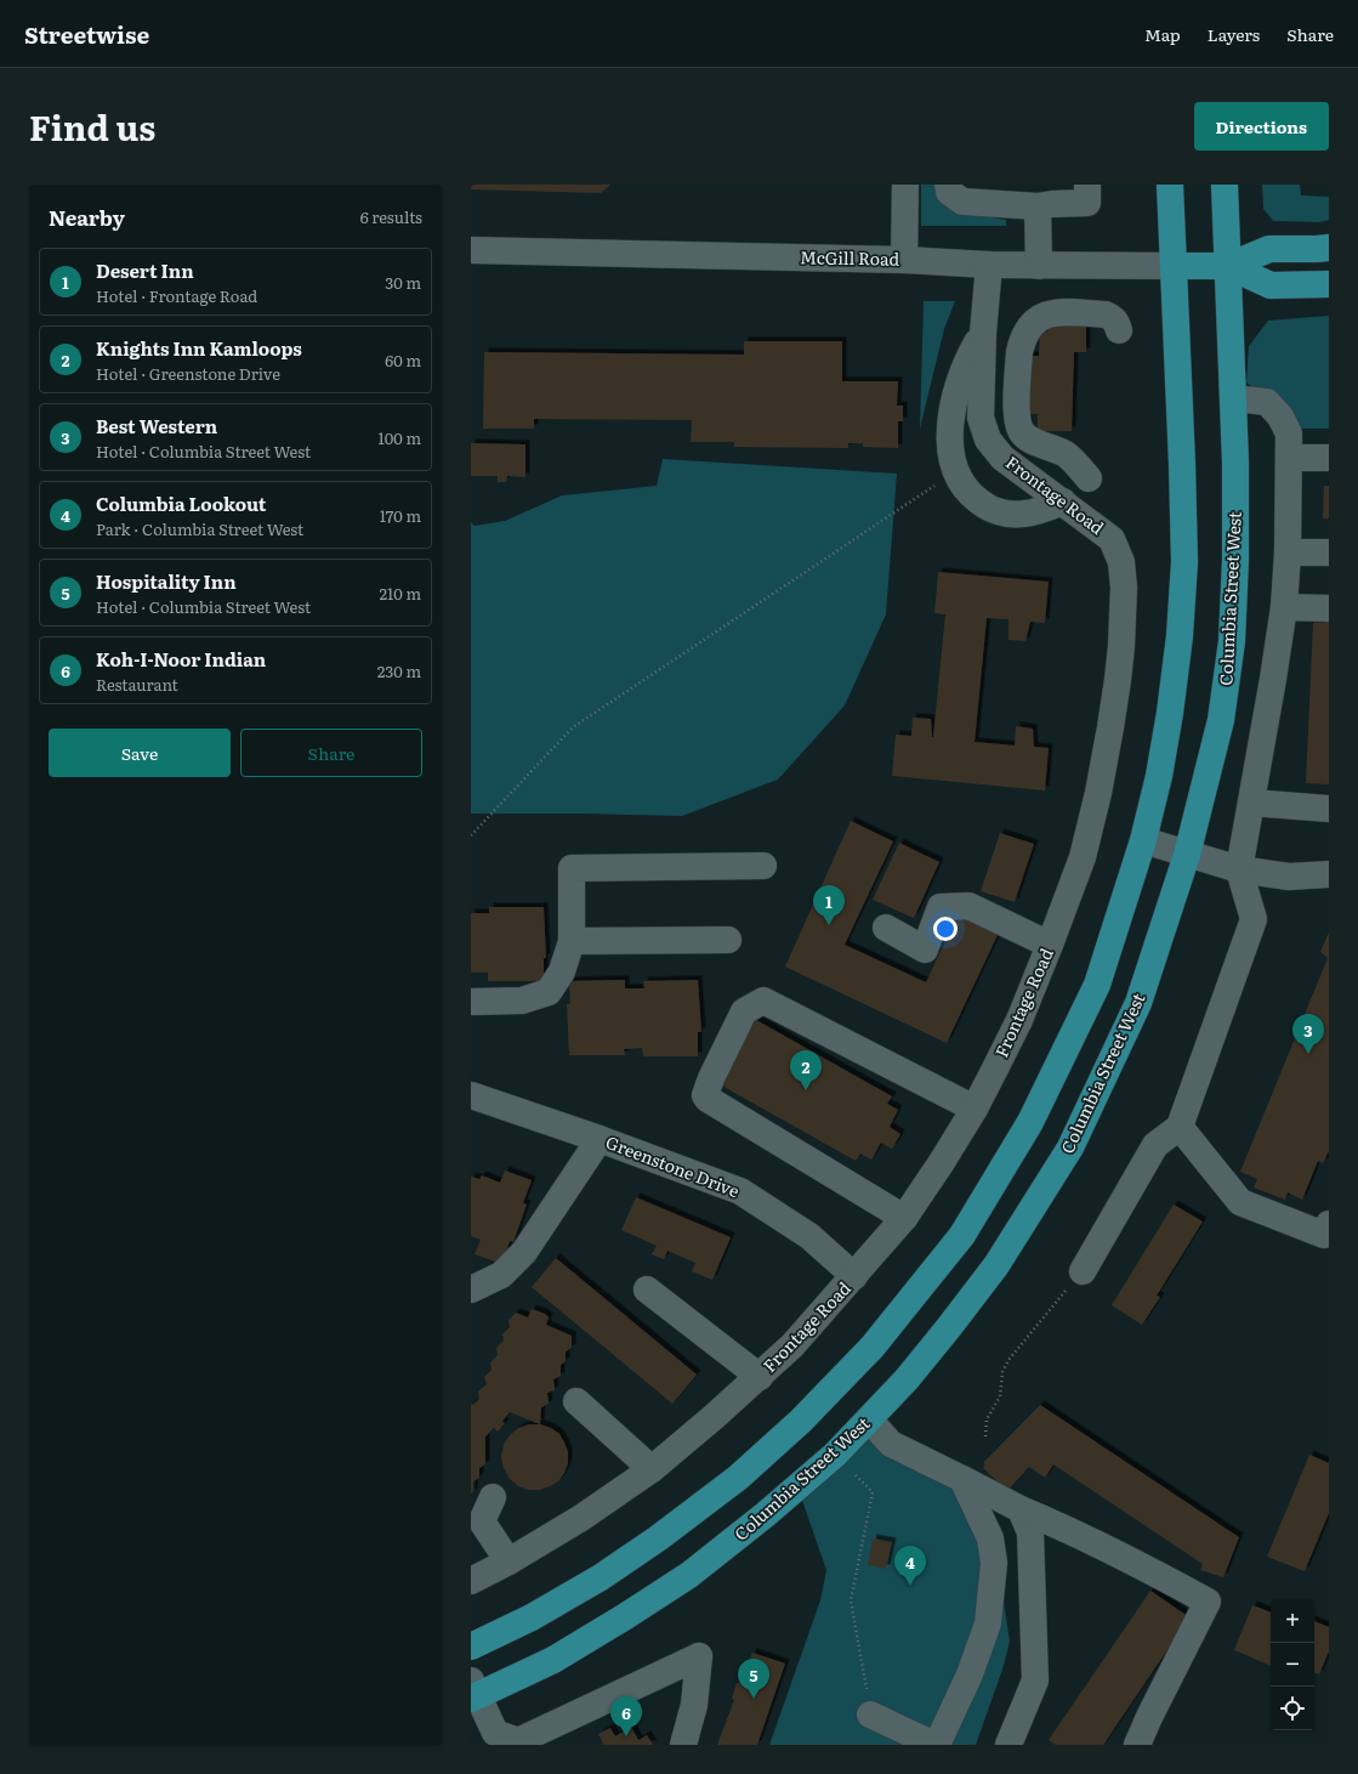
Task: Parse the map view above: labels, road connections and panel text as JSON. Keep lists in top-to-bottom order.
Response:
{
  "streets": {
    "main road": ["McGill Road", "Columbia Street West"],
    "street": ["Frontage Road", "Greenstone Drive"]
  },
  "crossings": [
    ["McGill Road", "Frontage Road"],
    ["McGill Road", "Columbia Street West"],
    ["Frontage Road", "Greenstone Drive"]
  ],
  "page": {
    "header": "Streetwise",
    "nav": ["Map", "Layers", "Share"],
    "title": "Find us",
    "buttons": [
      "Directions",
      ["Save", "Share"]
    ],
    "heading": ["Nearby", "6 results"],
    "list": [
      {
        "mark": "1",
        "name": "Desert Inn",
        "note": "Hotel · Frontage Road",
        "value": "30 m"
      },
      {
        "mark": "2",
        "name": "Knights Inn Kamloops",
        "note": "Hotel · Greenstone Drive",
        "value": "60 m"
      },
      {
        "mark": "3",
        "name": "Best Western",
        "note": "Hotel · Columbia Street West",
        "value": "100 m"
      },
      {
        "mark": "4",
        "name": "Columbia Lookout",
        "note": "Park · Columbia Street West",
        "value": "170 m"
      },
      {
        "mark": "5",
        "name": "Hospitality Inn",
        "note": "Hotel · Columbia Street West",
        "value": "210 m"
      },
      {
        "mark": "6",
        "name": "Koh-I-Noor Indian",
        "note": "Restaurant",
        "value": "230 m"
      }
    ],
    "pins": [
      "1",
      "3",
      "2",
      "4",
      "5",
      "6"
    ],
    "map_buttons": ["+", "−"]
  }
}
